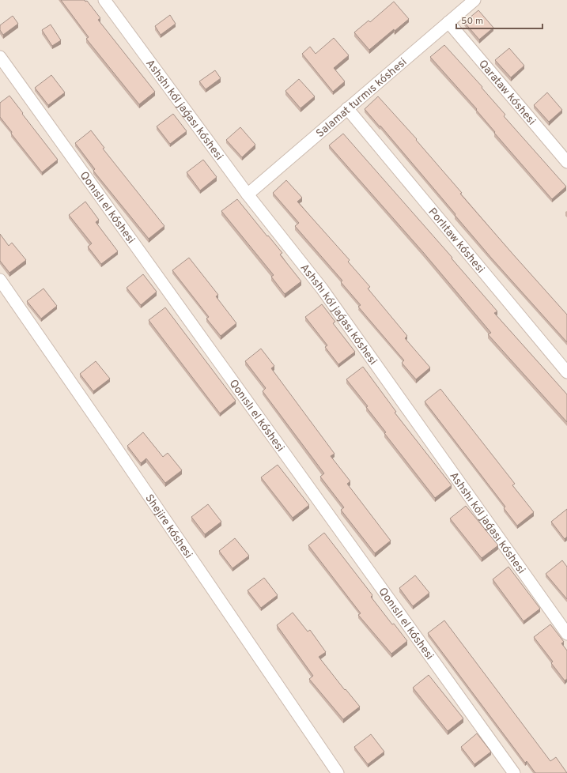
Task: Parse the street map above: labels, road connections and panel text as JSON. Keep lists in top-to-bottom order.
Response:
{
  "streets": {
    "street": [
      "Qarataw kóshesi",
      "Salamat turmıs kóshesi",
      "Ashshı kól jaǵası kóshesi",
      "Qonıslı el kóshesi",
      "Porlıtaw kóshesi",
      "Shejire kóshesi"
    ]
  },
  "crossings": [
    ["Qarataw kóshesi", "Salamat turmıs kóshesi"],
    ["Salamat turmıs kóshesi", "Ashshı kól jaǵası kóshesi"],
    ["Salamat turmıs kóshesi", "Porlıtaw kóshesi"]
  ],
  "scale_bar": "50 m"
}
